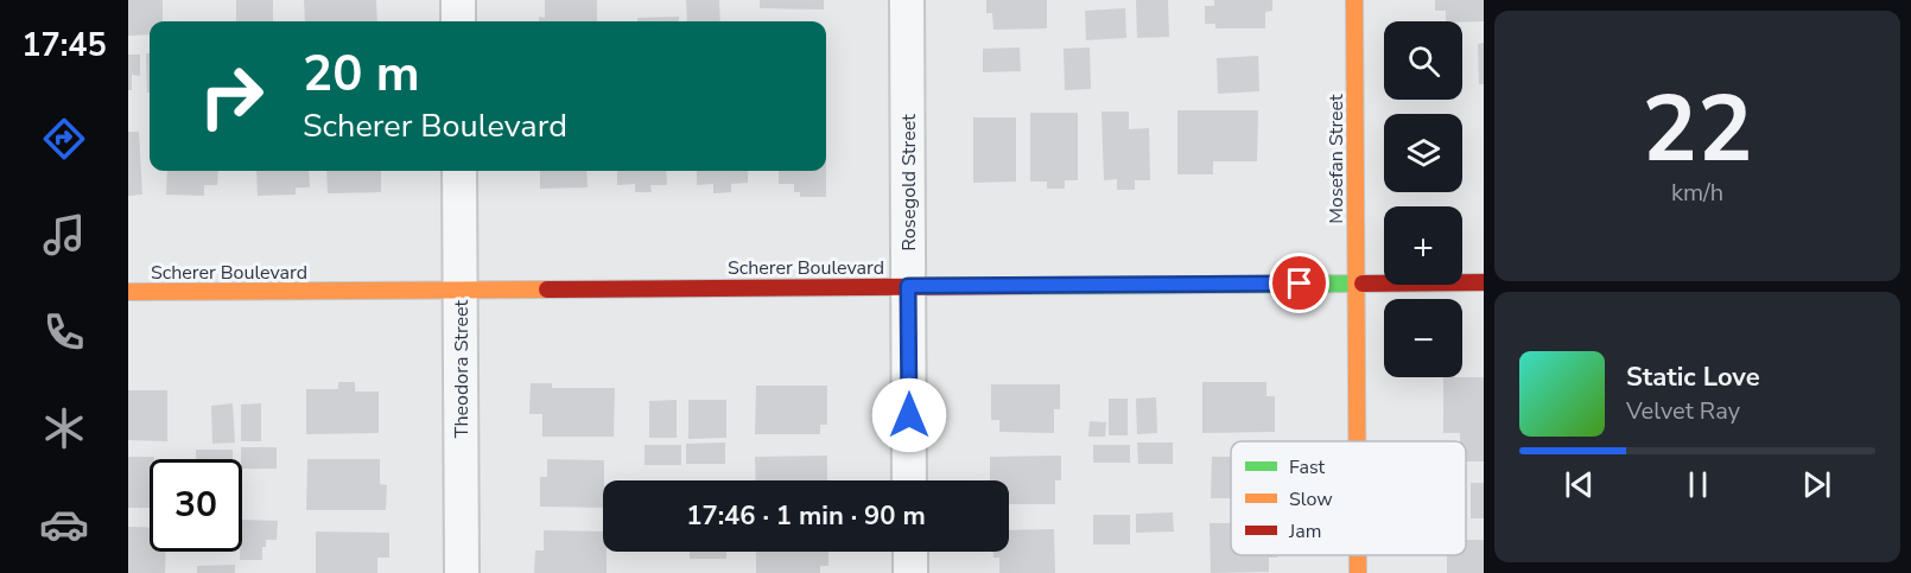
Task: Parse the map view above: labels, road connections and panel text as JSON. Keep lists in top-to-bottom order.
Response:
{
  "streets": {
    "street": [
      "Mosefan Street",
      "Rosegold Street",
      "Scherer Boulevard",
      "Theodora Street"
    ]
  },
  "crossings": [
    ["Mosefan Street", "Scherer Boulevard"],
    ["Rosegold Street", "Scherer Boulevard"],
    ["Scherer Boulevard", "Theodora Street"]
  ],
  "legend": ["Fast", "Slow", "Jam"],
  "page": {
    "tabs": "17:45",
    "tile": ["22", "km/h"],
    "map_buttons": ["+", "−"],
    "turn": ["20 m", "Scherer Boulevard"],
    "song": ["Static Love", "Velvet Ray"],
    "limit": "30",
    "trip": "17:46 · 1 min · 90 m"
  }
}
